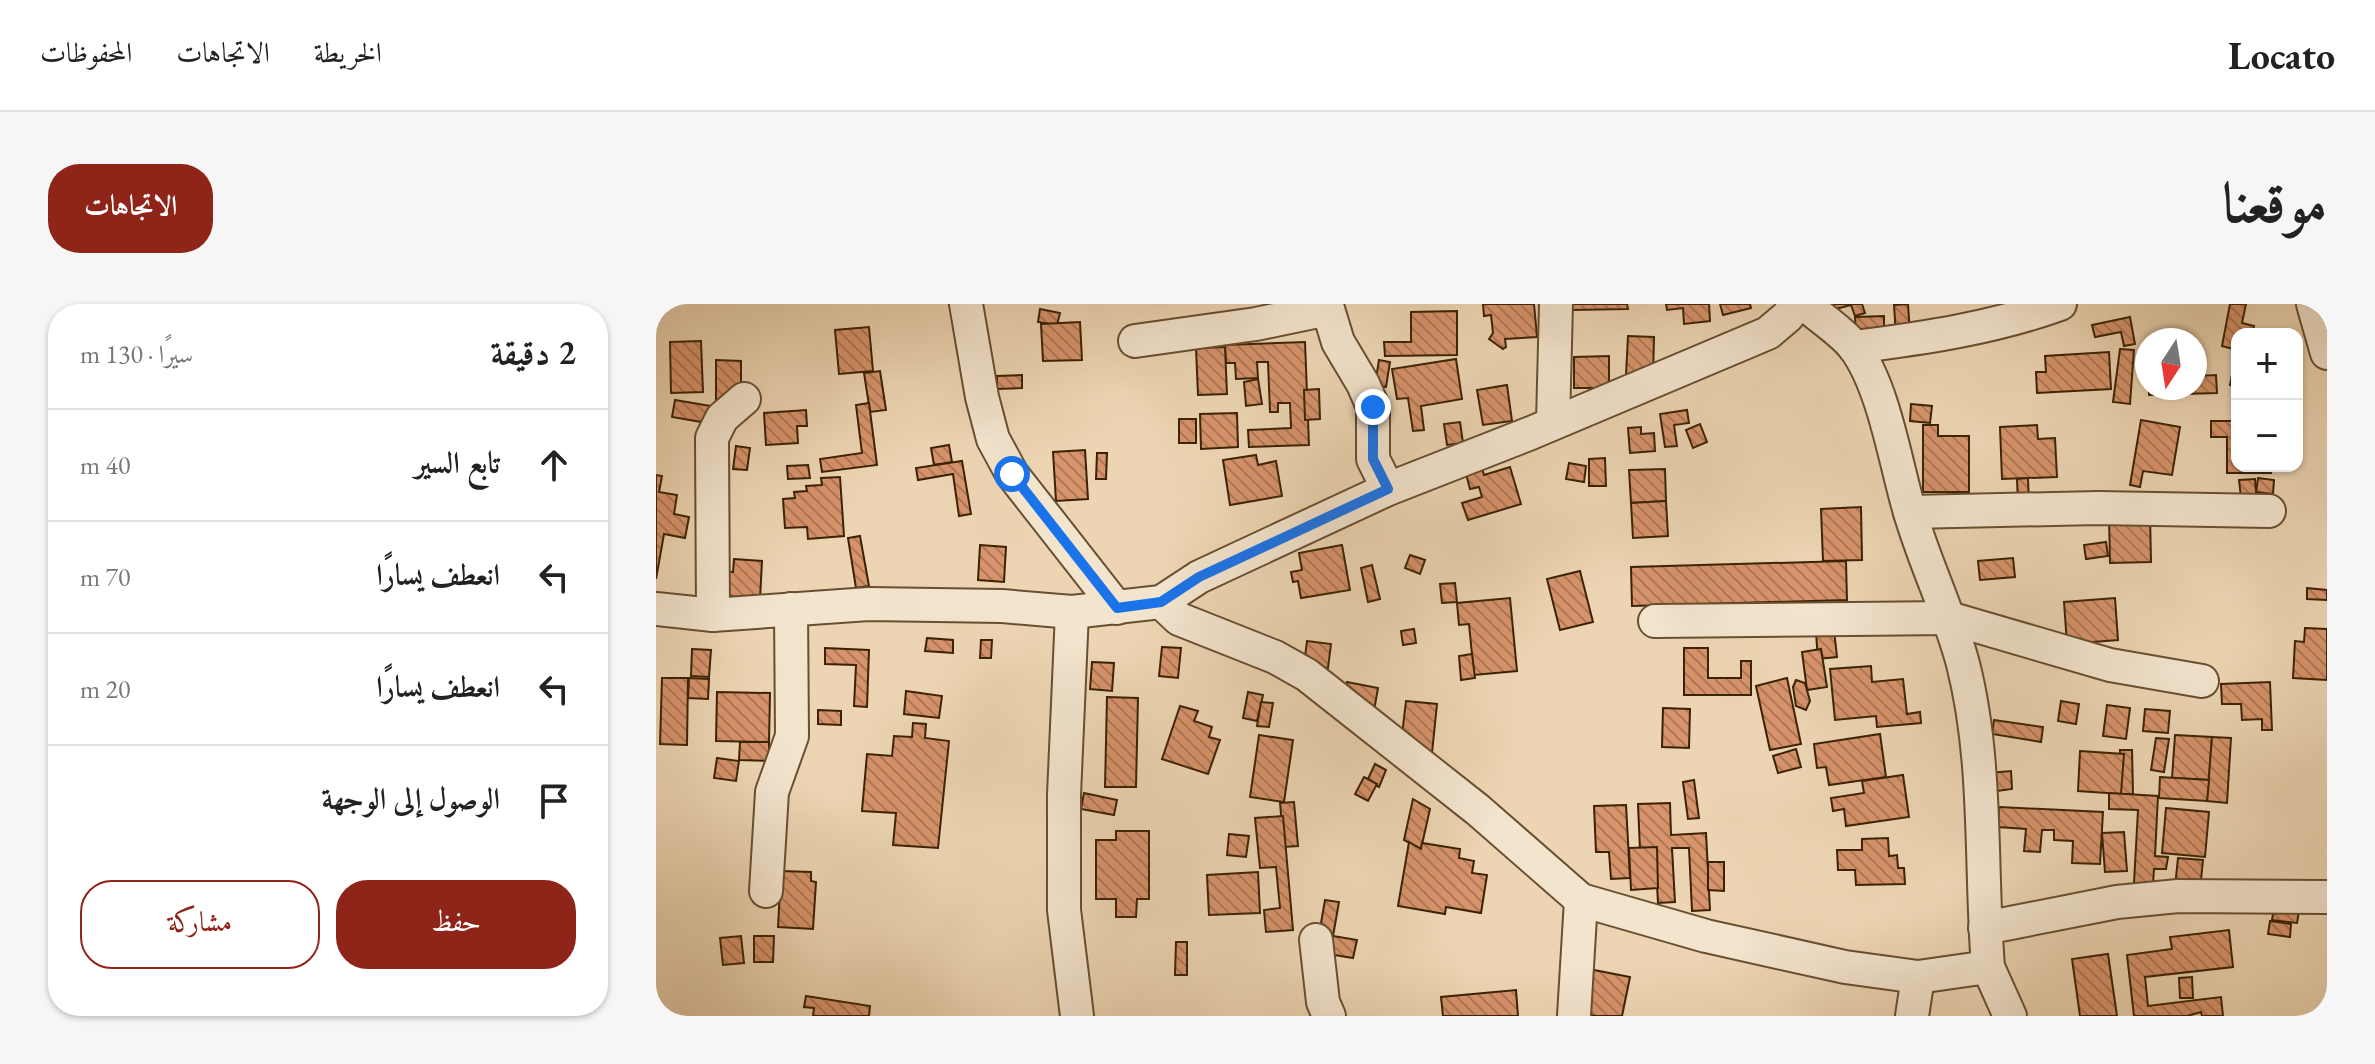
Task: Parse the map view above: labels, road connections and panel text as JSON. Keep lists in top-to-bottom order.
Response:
{
  "north": "bottom",
  "page": {
    "header": "Locato",
    "nav": ["الخريطة", "الاتجاهات", "المحفوظات"],
    "title": "موقعنا",
    "buttons": [
      "الاتجاهات",
      ["حفظ", "مشاركة"]
    ],
    "heading": ["2 دقيقة", "سيرًا · 130 m"],
    "map_buttons": ["+", "−"],
    "list": [
      ["تابع السير", "40 m"],
      ["انعطف يسارًا", "70 m"],
      ["انعطف يسارًا", "20 m"],
      "الوصول إلى الوجهة"
    ]
  }
}
